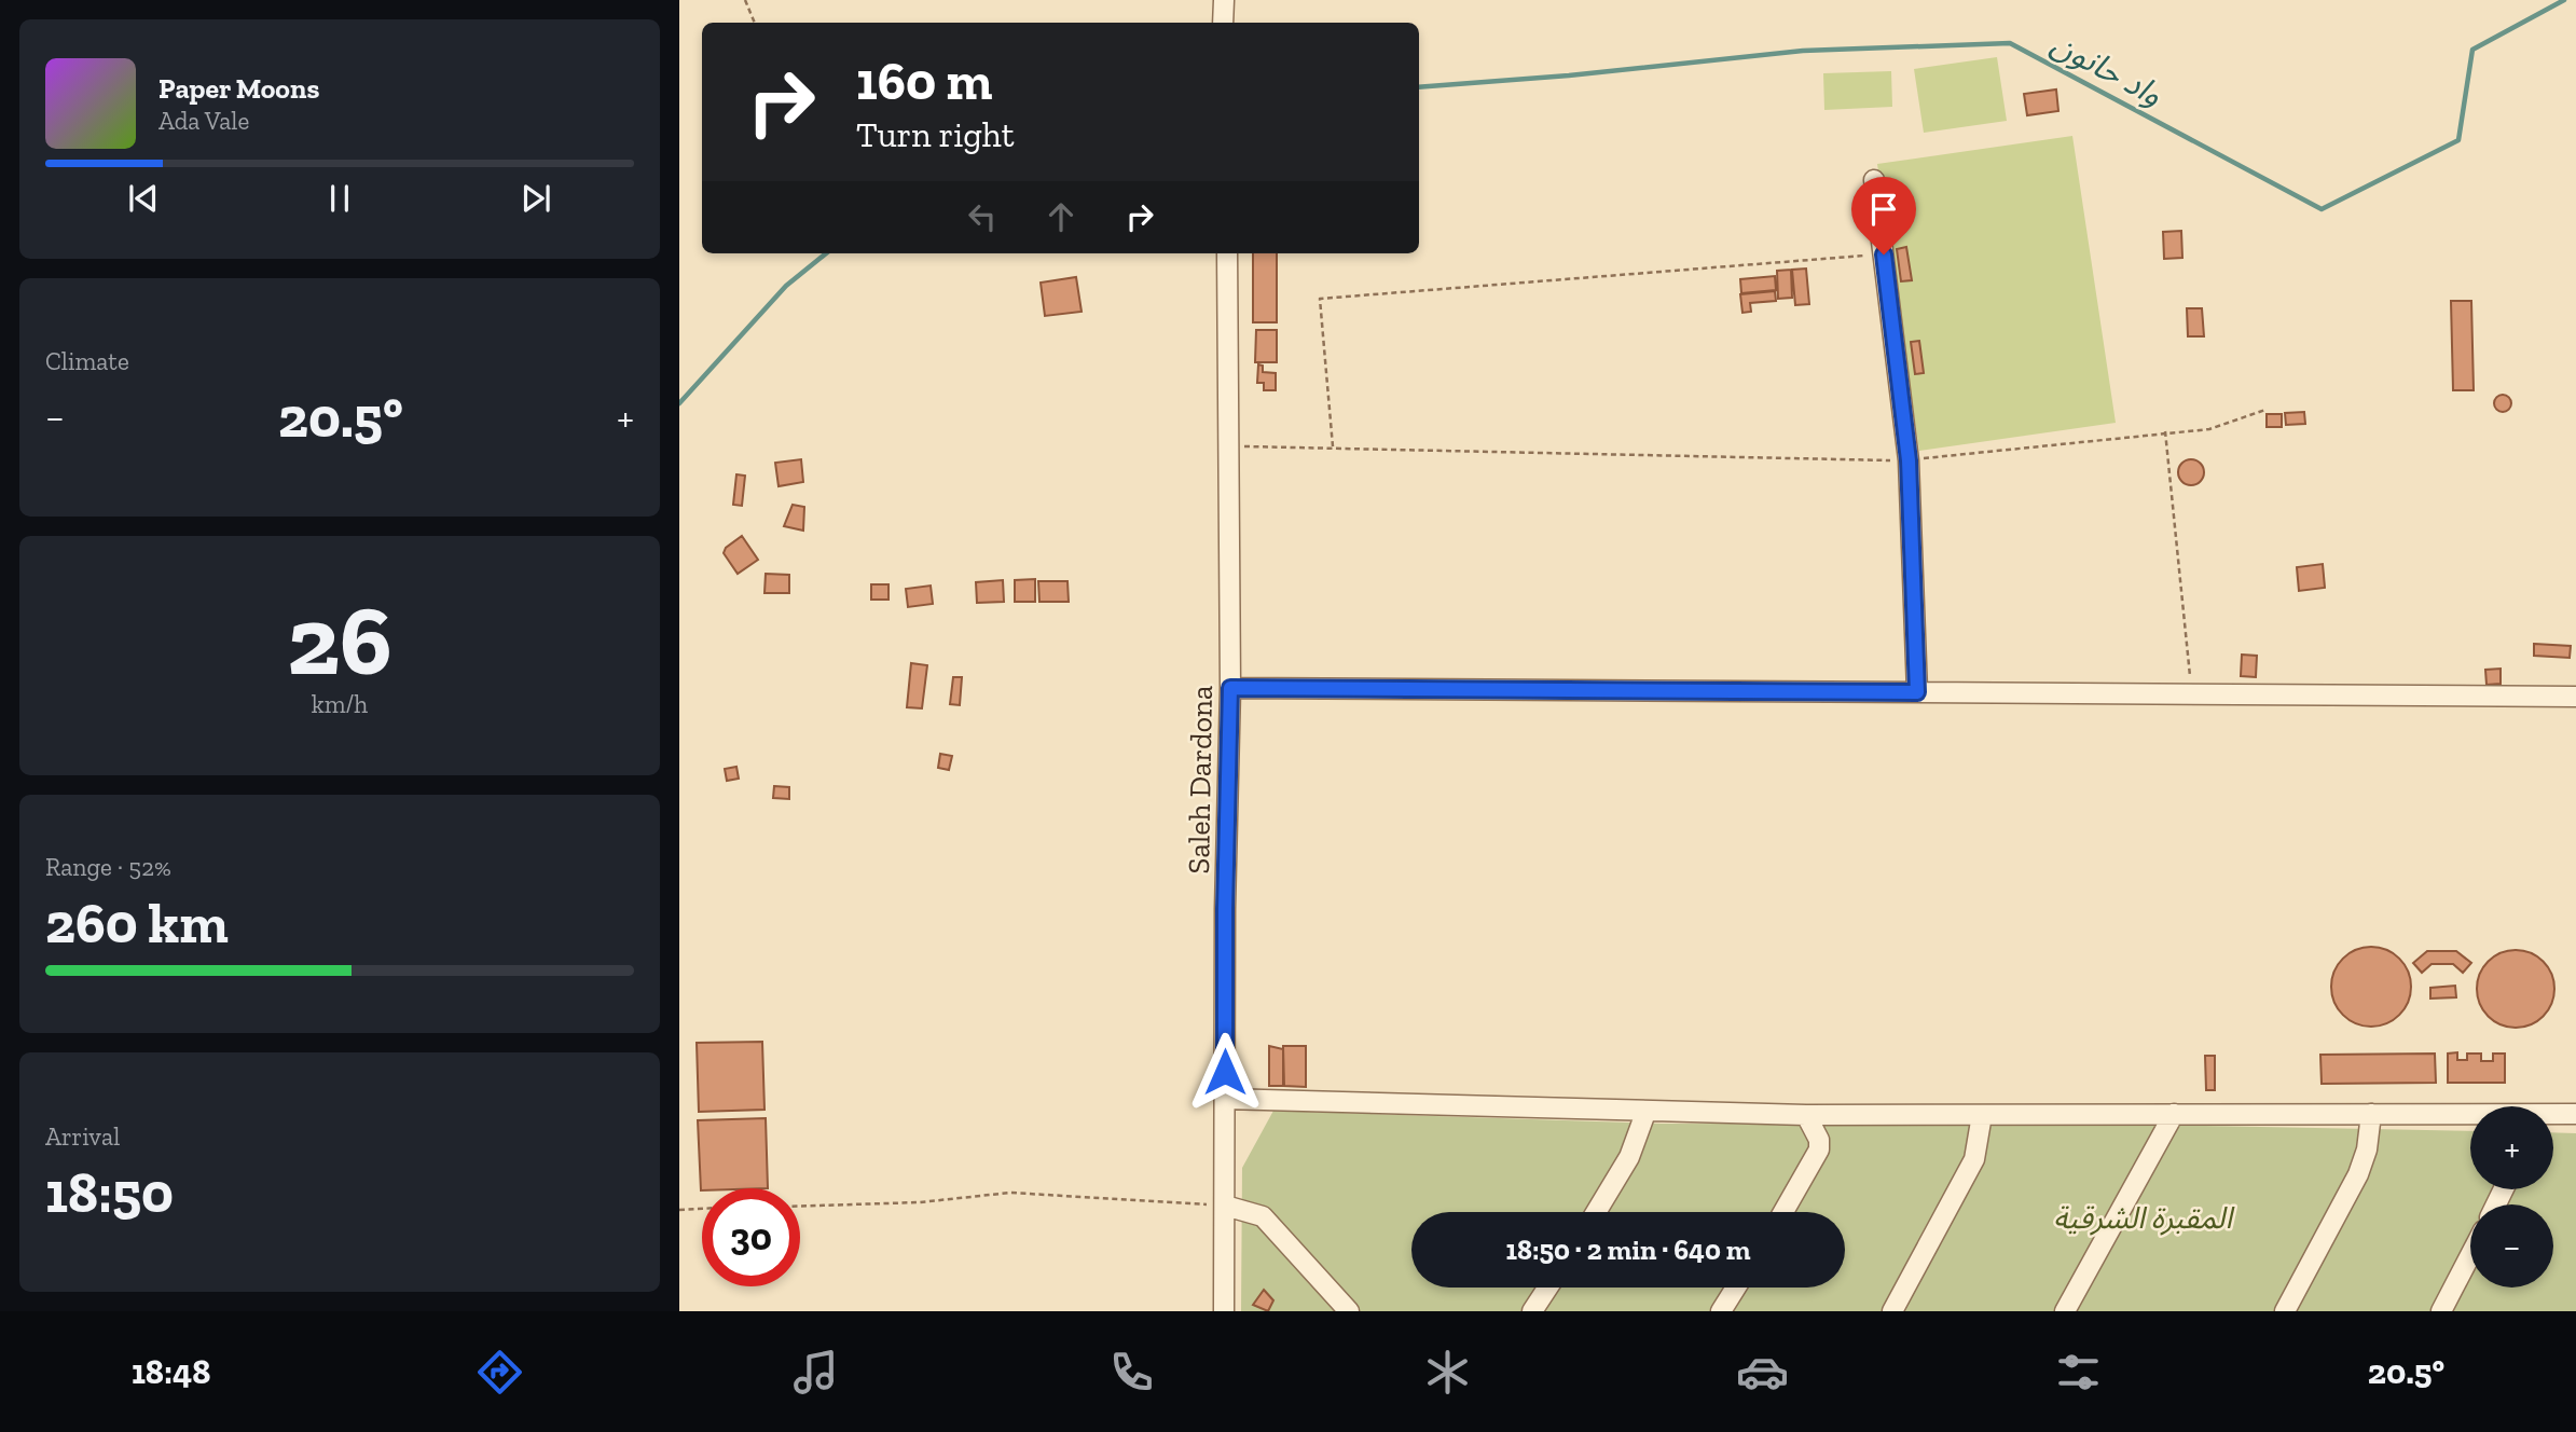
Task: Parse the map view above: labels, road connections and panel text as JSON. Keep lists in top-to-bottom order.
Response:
{
  "streets": {
    "street": ["Saleh Dardona"]
  },
  "water": ["واد حانون"],
  "parks": ["المقبرة الشرقية"],
  "page": {
    "turn": ["160 m", "Turn right"],
    "song": ["Paper Moons", "Ada Vale"],
    "tile": [
      "Climate",
      ["26", "km/h"],
      ["Range · 52%", "260 km"],
      ["Arrival", "18:50"]
    ],
    "heat": ["−", "20.5°", "+"],
    "map_buttons": ["+", "−"],
    "limit": "30",
    "trip": "18:50 · 2 min · 640 m",
    "tabs": ["18:48", "20.5°"]
  }
}
